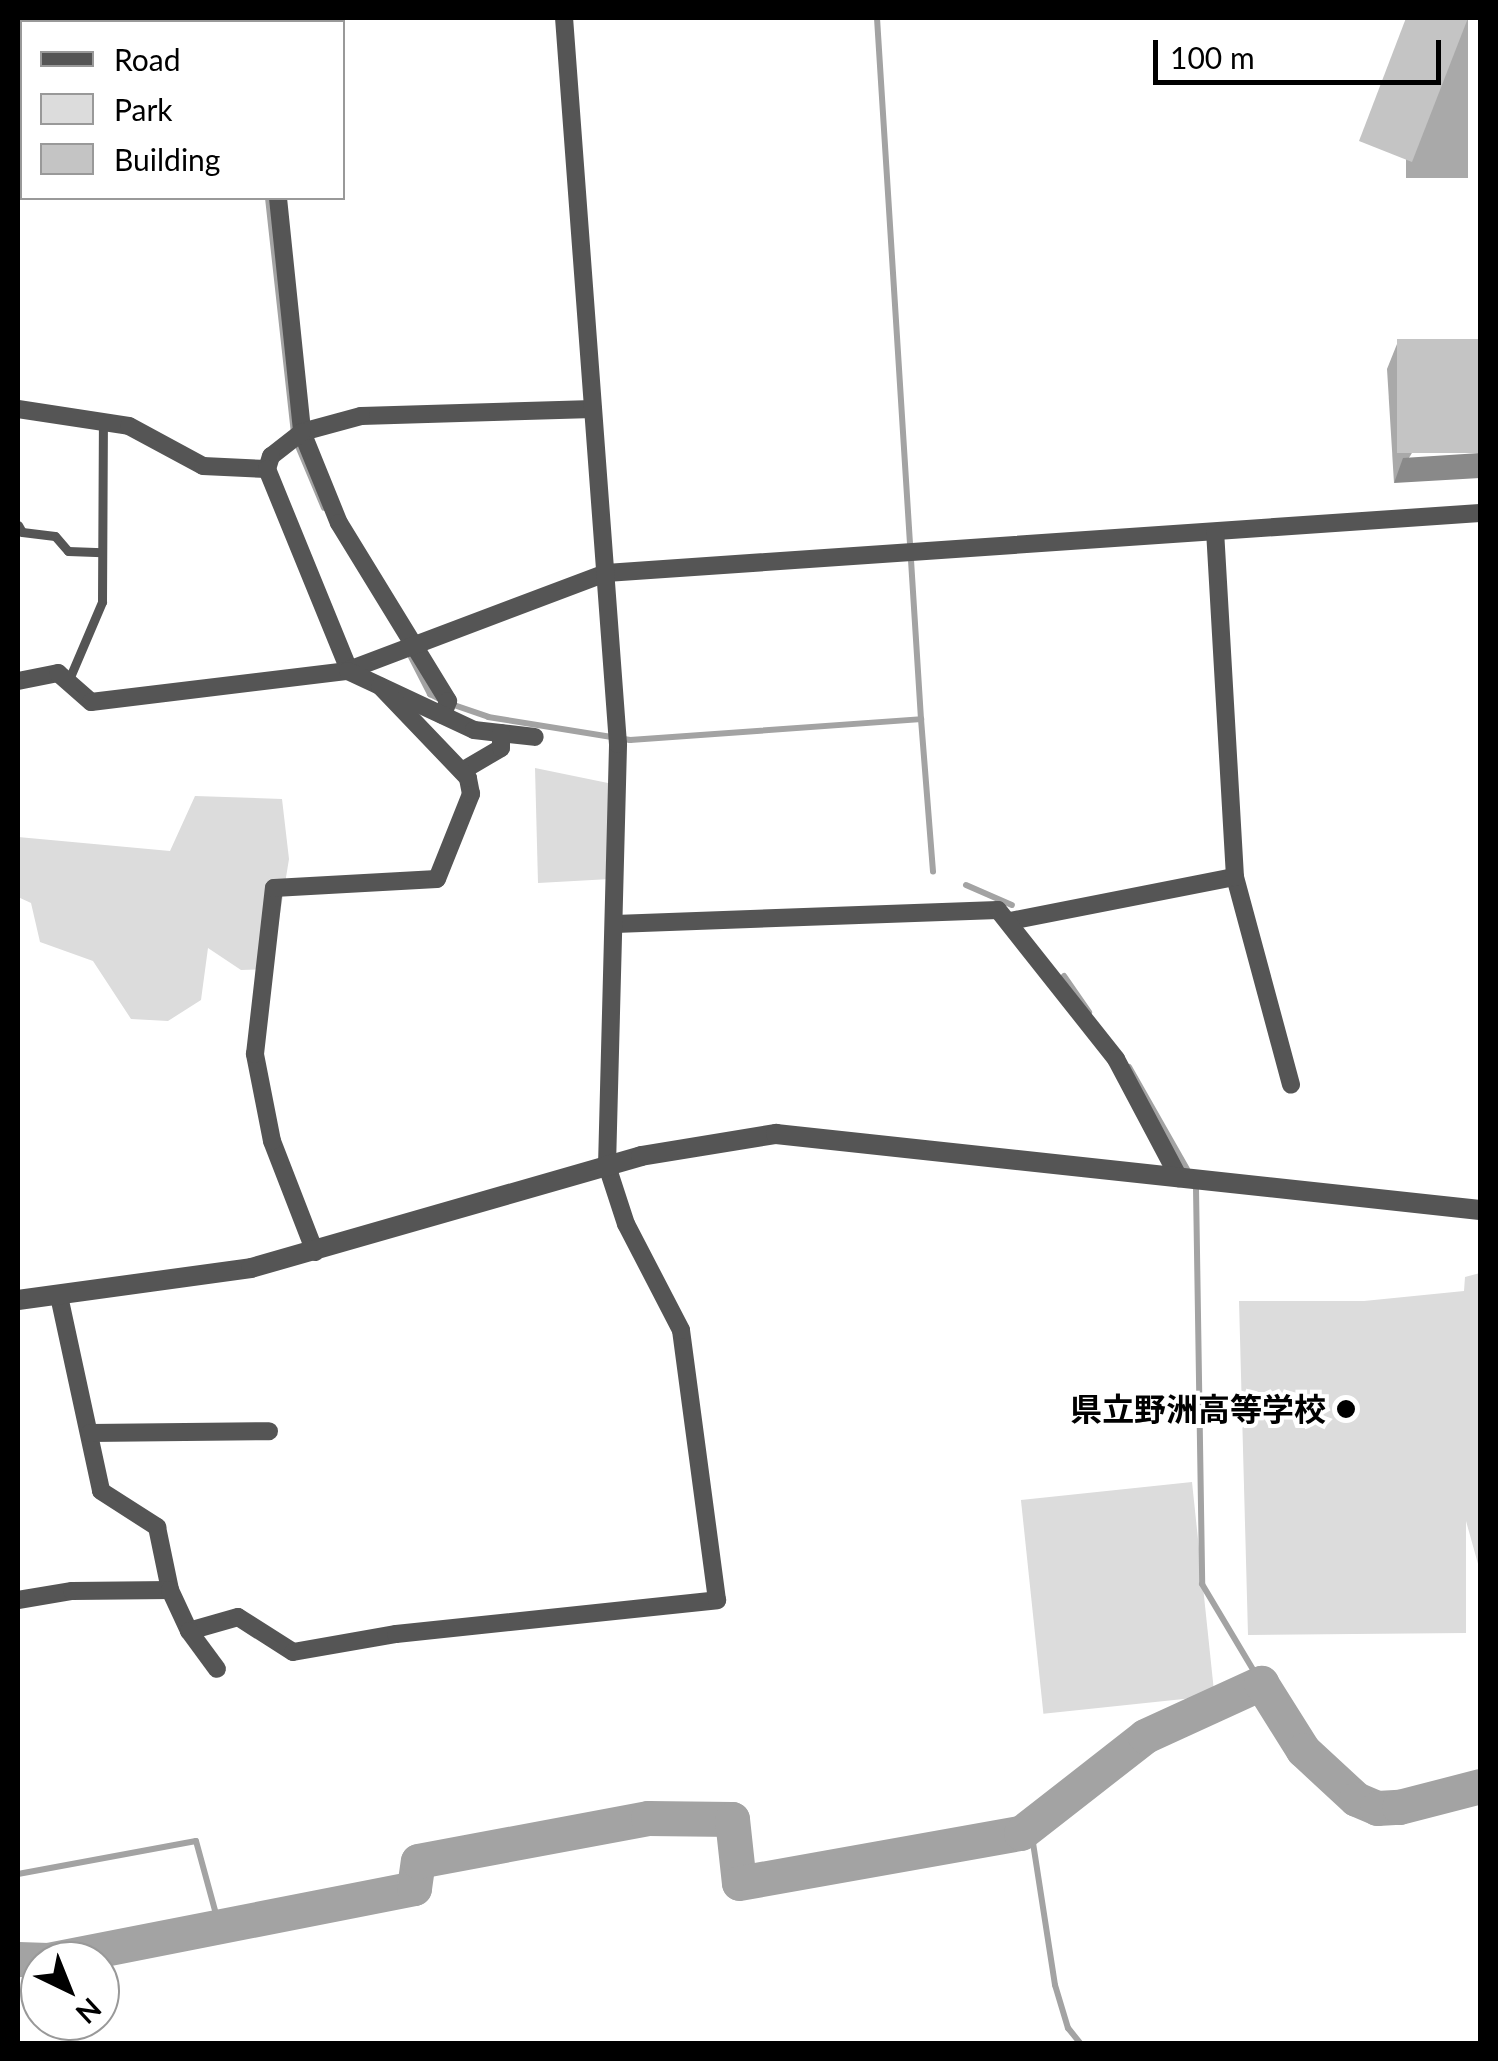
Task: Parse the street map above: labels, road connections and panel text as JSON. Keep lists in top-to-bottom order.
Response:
{
  "places": ["県立野洲高等学校"],
  "legend": ["Road", "Park", "Building"],
  "scale_bar": "100 m",
  "north": "bottom right"
}
